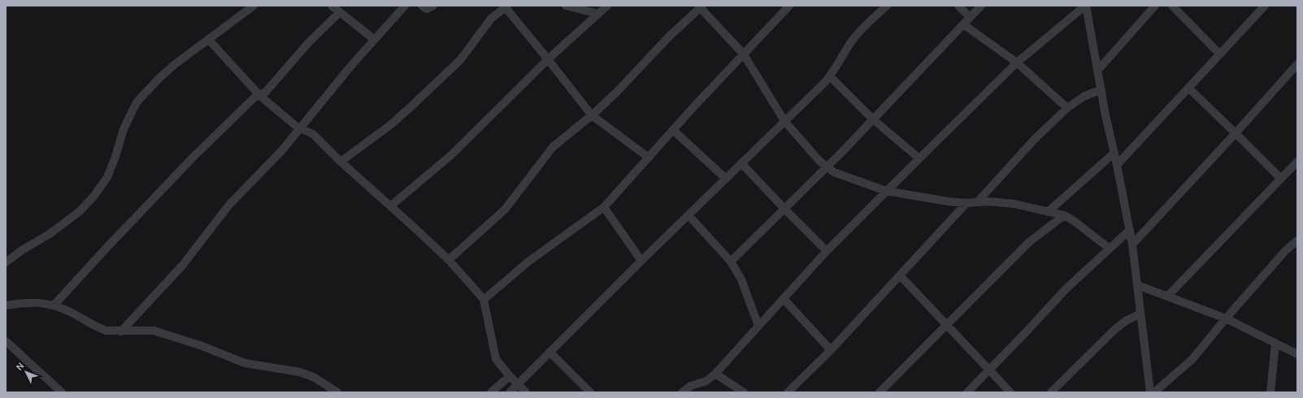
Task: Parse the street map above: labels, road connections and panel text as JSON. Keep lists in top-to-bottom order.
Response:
{
  "north": "top left"
}
